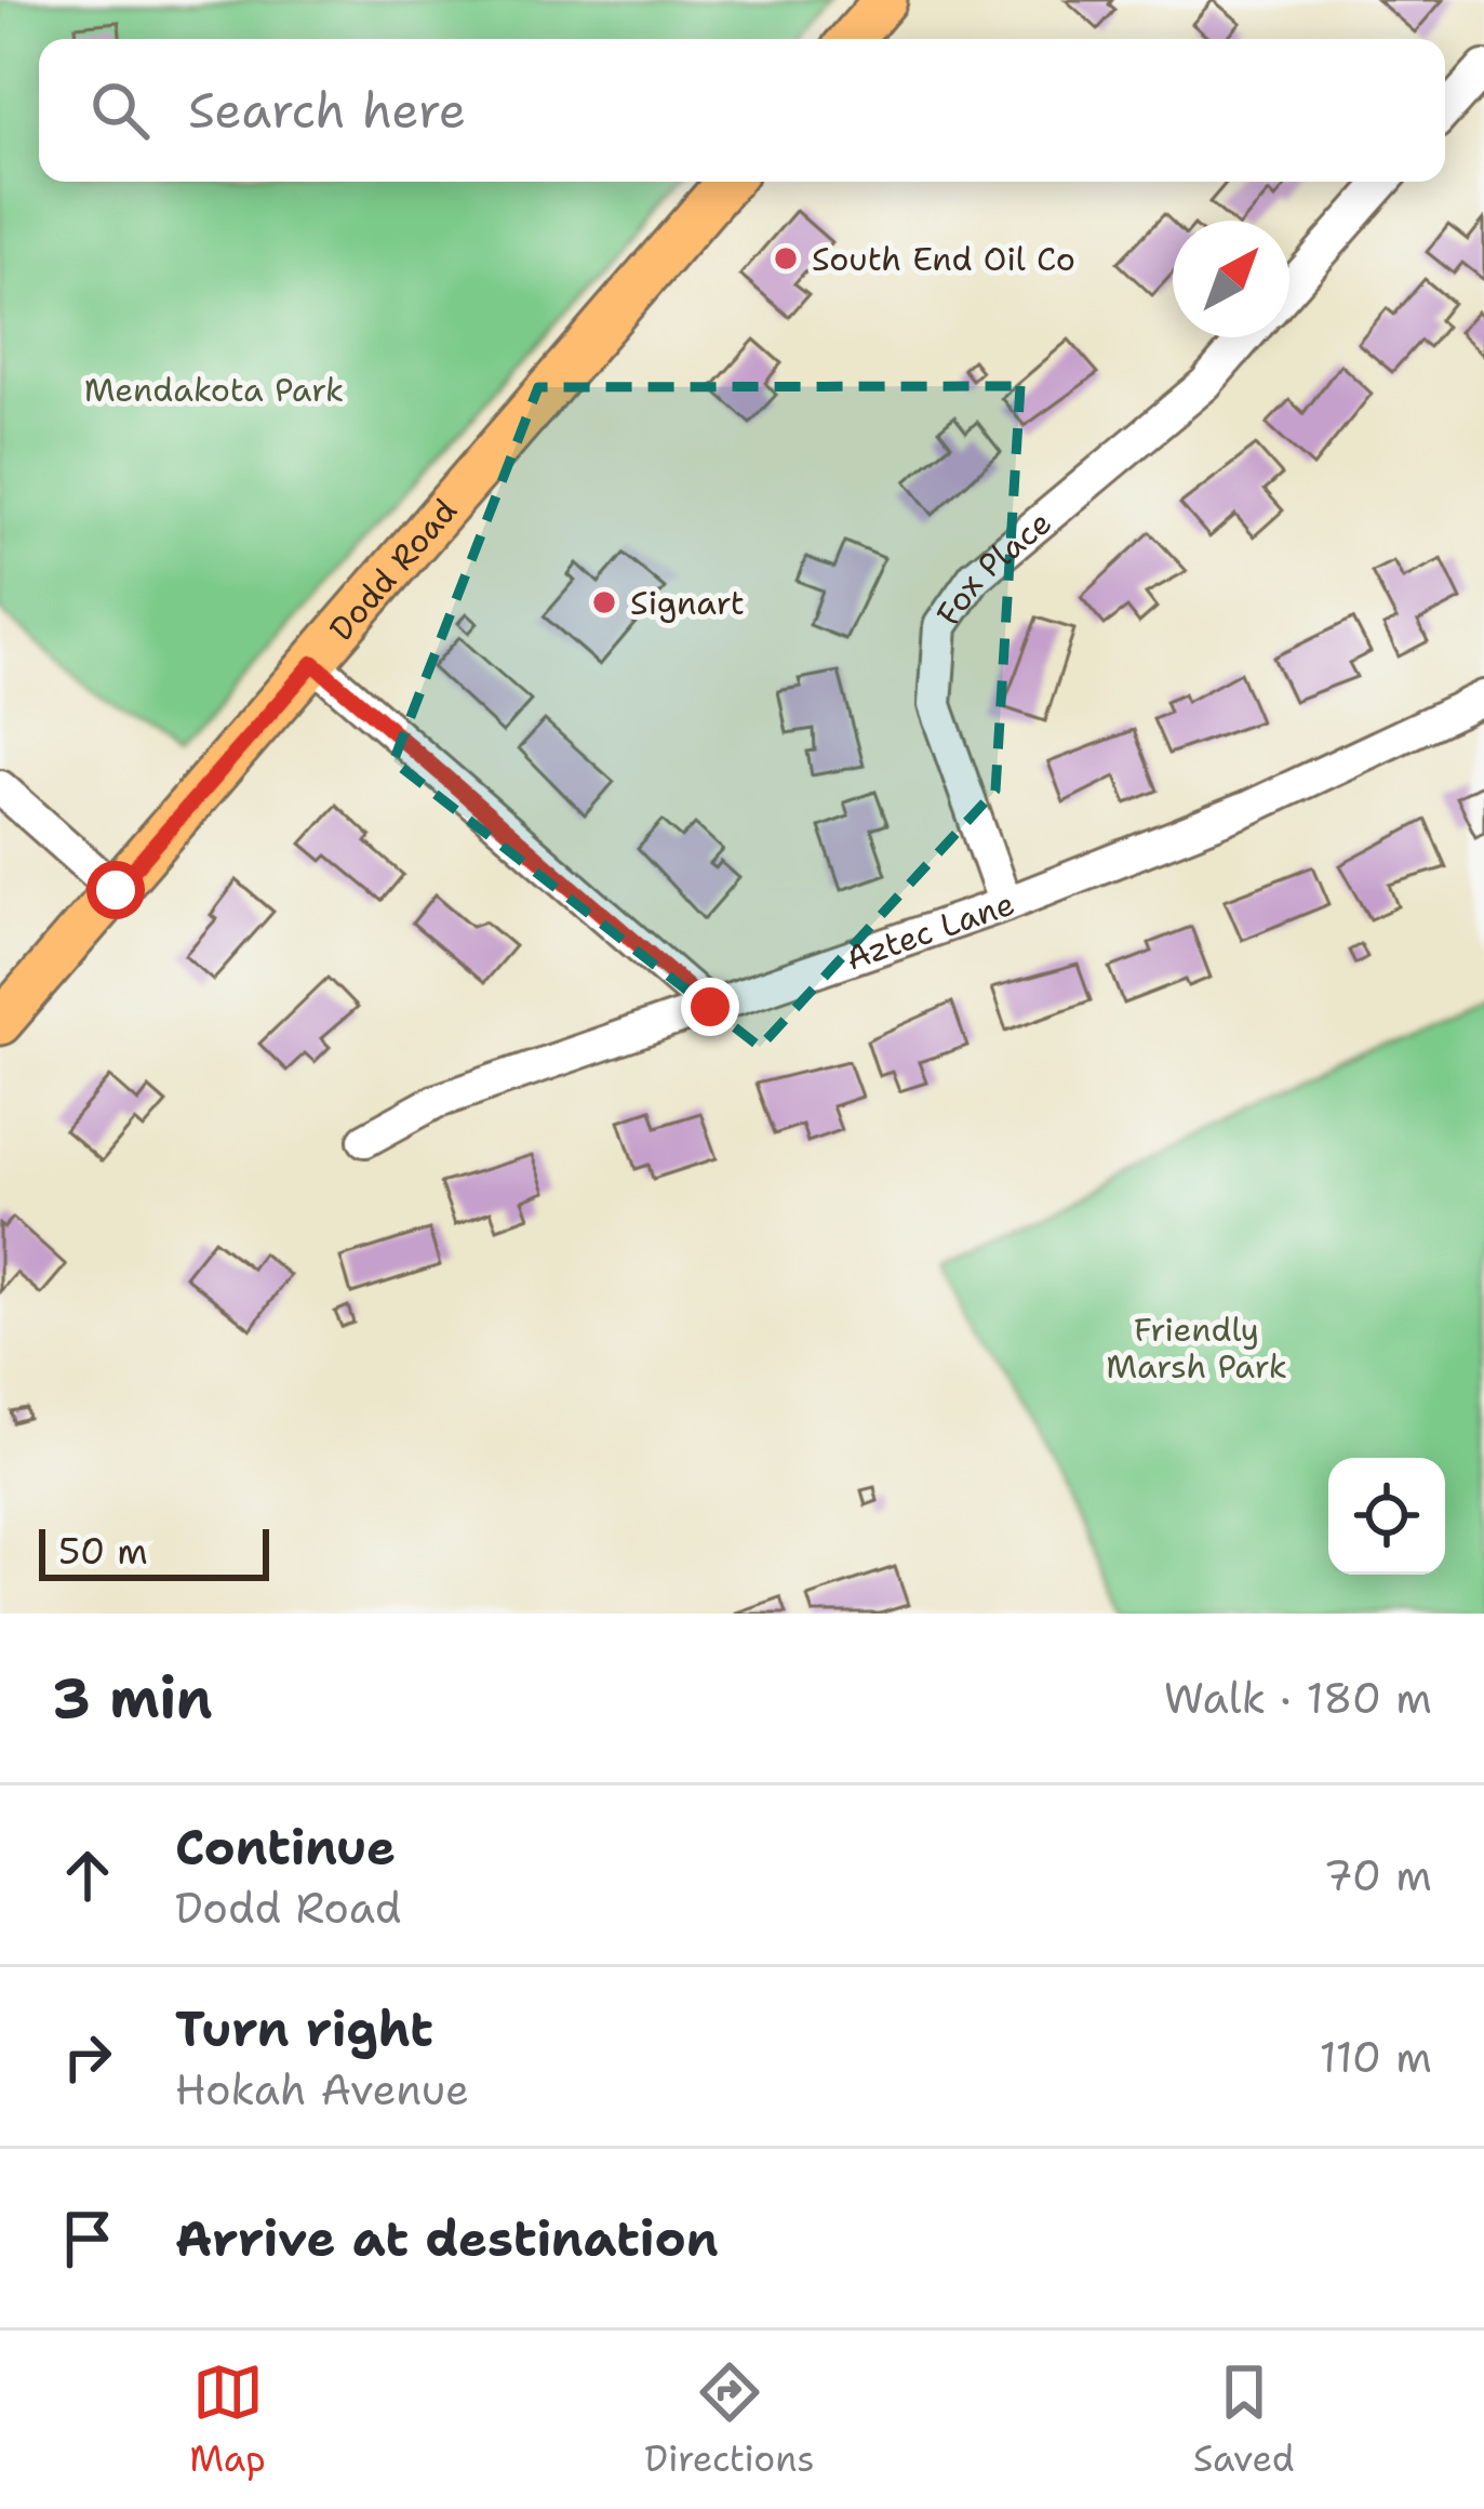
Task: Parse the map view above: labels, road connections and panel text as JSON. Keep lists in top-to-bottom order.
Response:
{
  "streets": {
    "main road": ["Dodd Road"],
    "street": ["Fox Place", "Aztec Lane"]
  },
  "crossings": [
    ["Fox Place", "Aztec Lane"]
  ],
  "parks": ["Mendakota Park", "Friendly Marsh Park"],
  "places": ["South End Oil Co", "Signart"],
  "scale_bar": "50 m",
  "north": "top right",
  "page": {
    "search": "Search here",
    "scale": "50 m",
    "heading": ["3 min", "Walk · 180 m"],
    "list": [
      ["Continue", "Dodd Road", "70 m"],
      ["Turn right", "Hokah Avenue", "110 m"],
      "Arrive at destination"
    ],
    "nav": ["Map", "Directions", "Saved"]
  }
}
